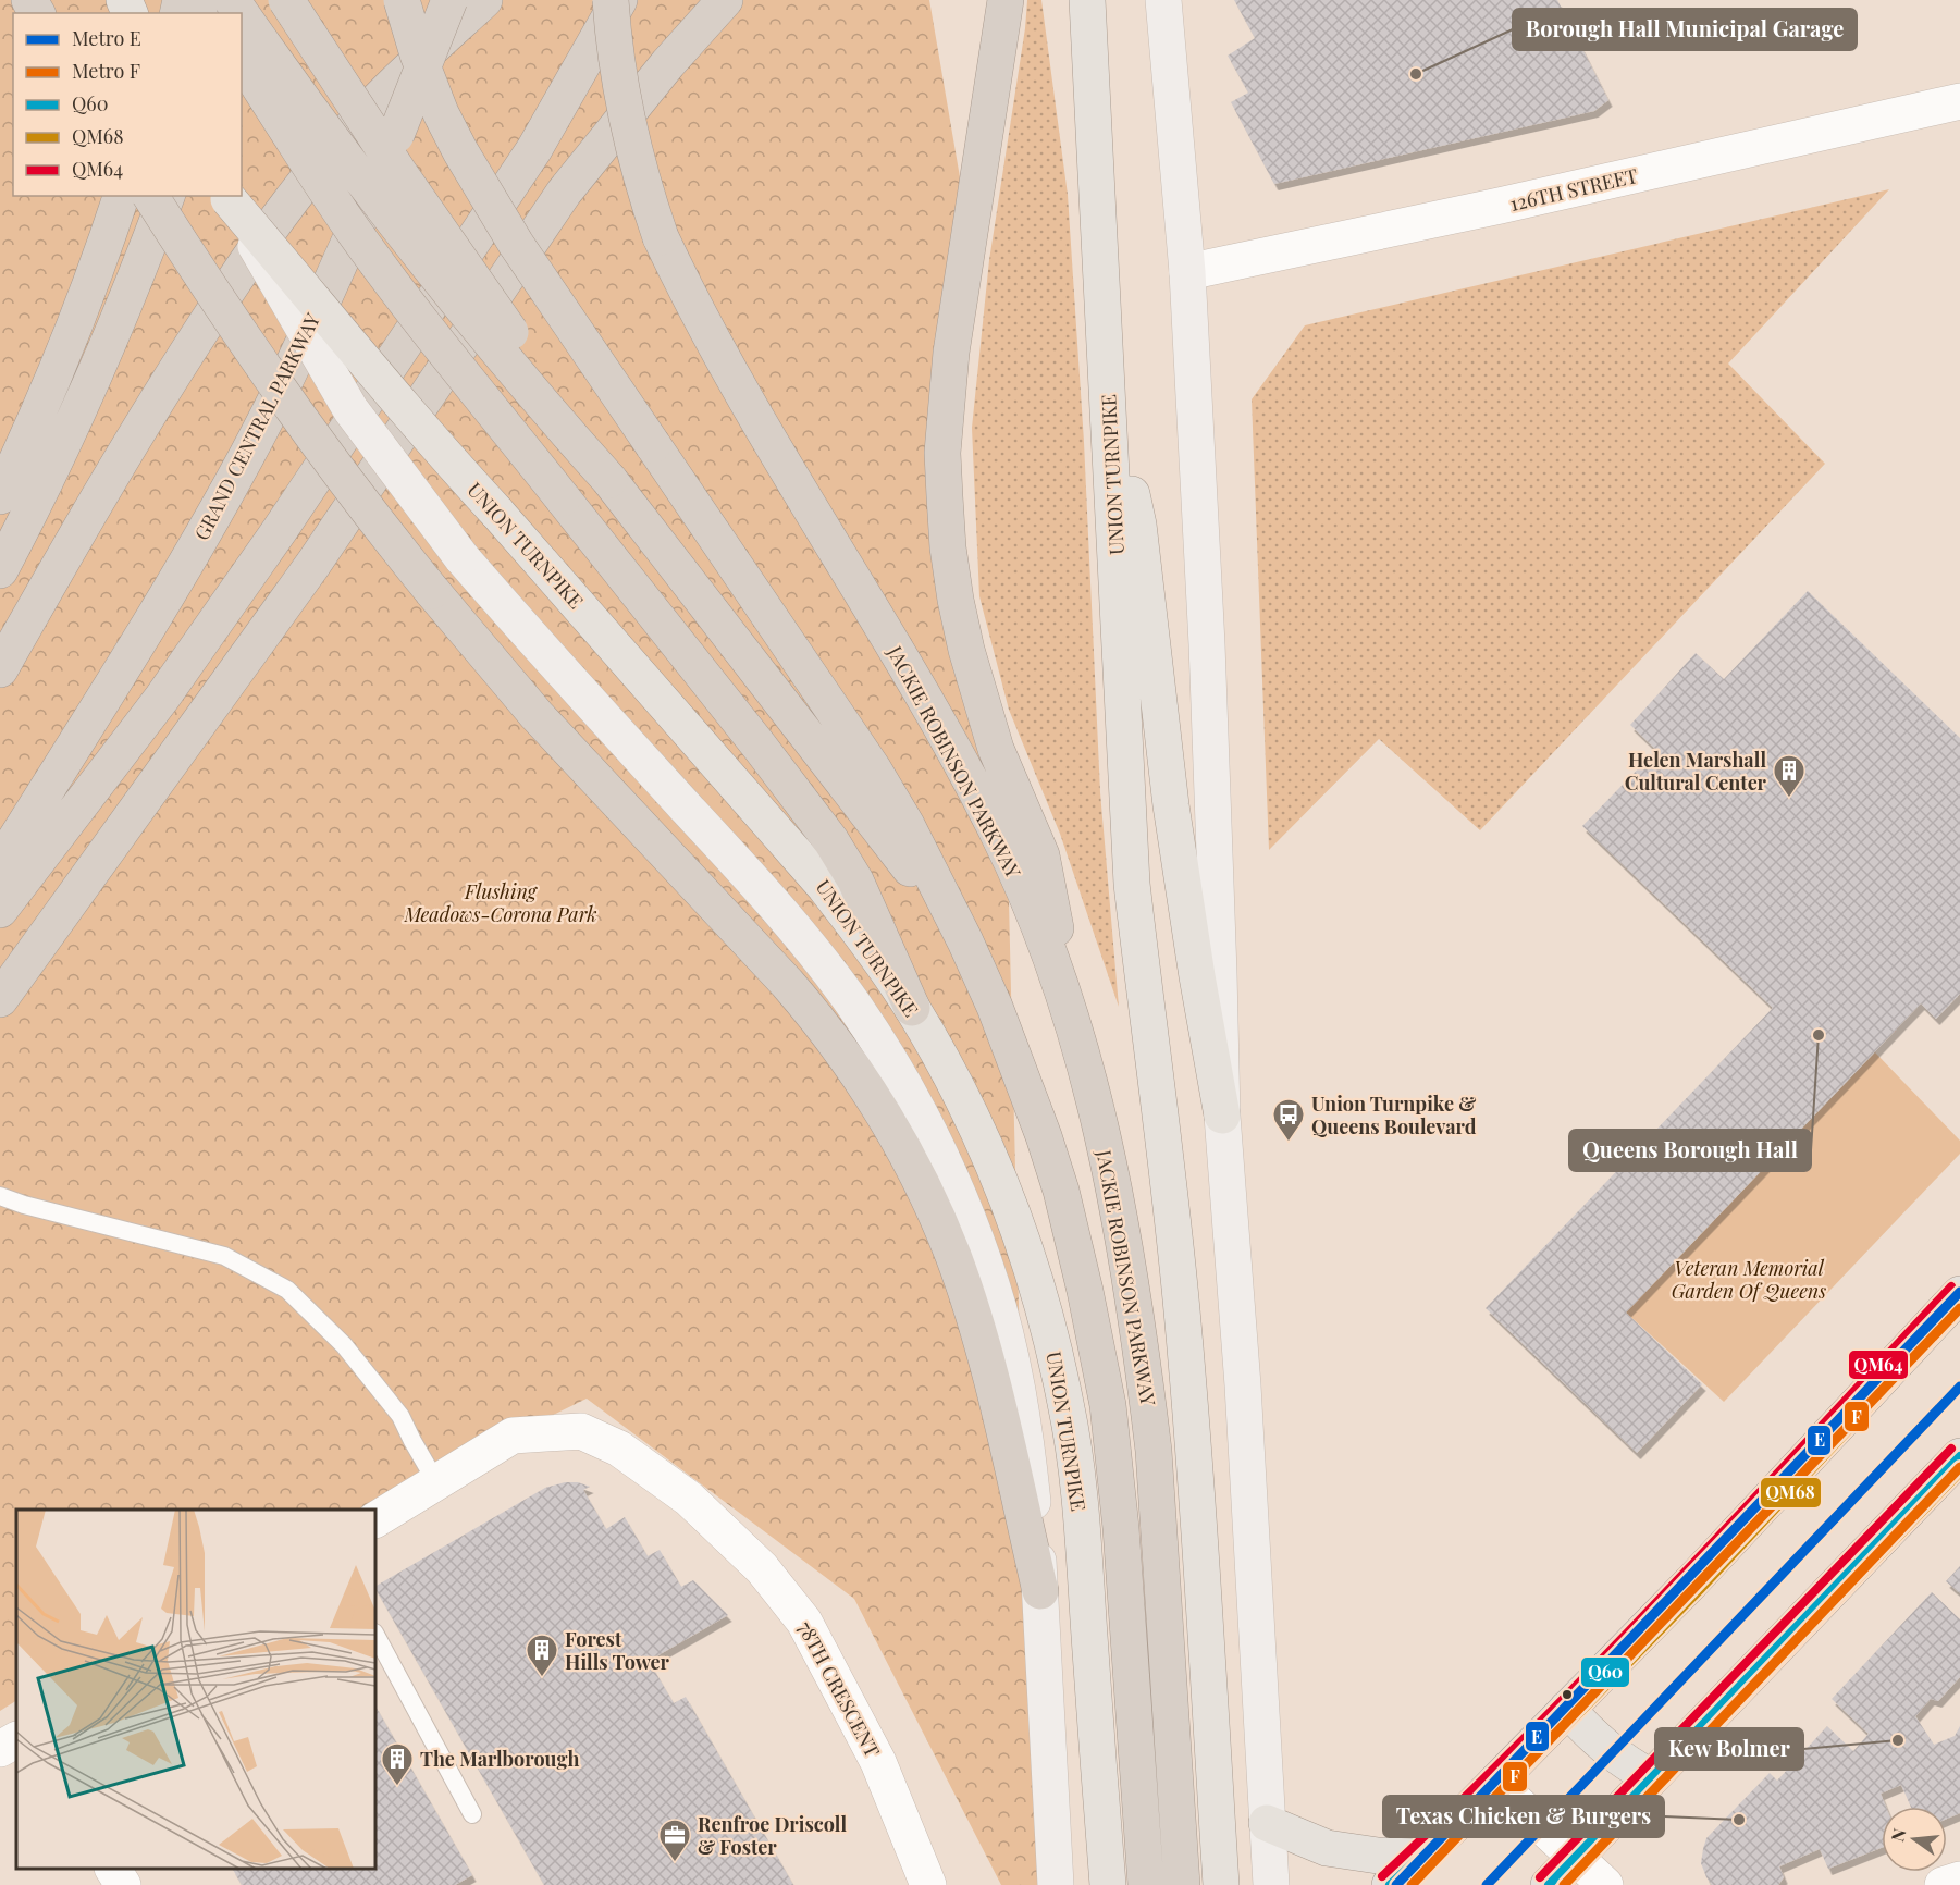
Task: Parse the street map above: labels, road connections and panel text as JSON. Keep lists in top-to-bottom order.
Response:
{
  "streets": {
    "highway": ["GRAND CENTRAL PARKWAY", "JACKIE ROBINSON PARKWAY"],
    "main road": ["UNION TURNPIKE"],
    "street": ["126TH STREET", "78TH CRESCENT"]
  },
  "parks": ["Flushing Meadows-Corona Park", "Veteran Memorial Garden Of Queens"],
  "places": {
    "other": [
      "Borough Hall Municipal Garage",
      "Queens Borough Hall",
      "Kew Bolmer",
      "Texas Chicken & Burgers"
    ],
    "building": ["Helen Marshall Cultural Center", "Forest Hills Tower", "The Marlborough"],
    "bus stop": ["Union Turnpike & Queens Boulevard"],
    "office": ["Renfroe Driscoll & Foster"]
  },
  "lines": [
    "transit line QM64",
    "metro line E",
    "transit line Q60",
    "metro line F",
    "transit line QM68"
  ],
  "legend": [
    "Metro E",
    "Metro F",
    "Q60",
    "QM68",
    "QM64"
  ],
  "north": "left"
}
